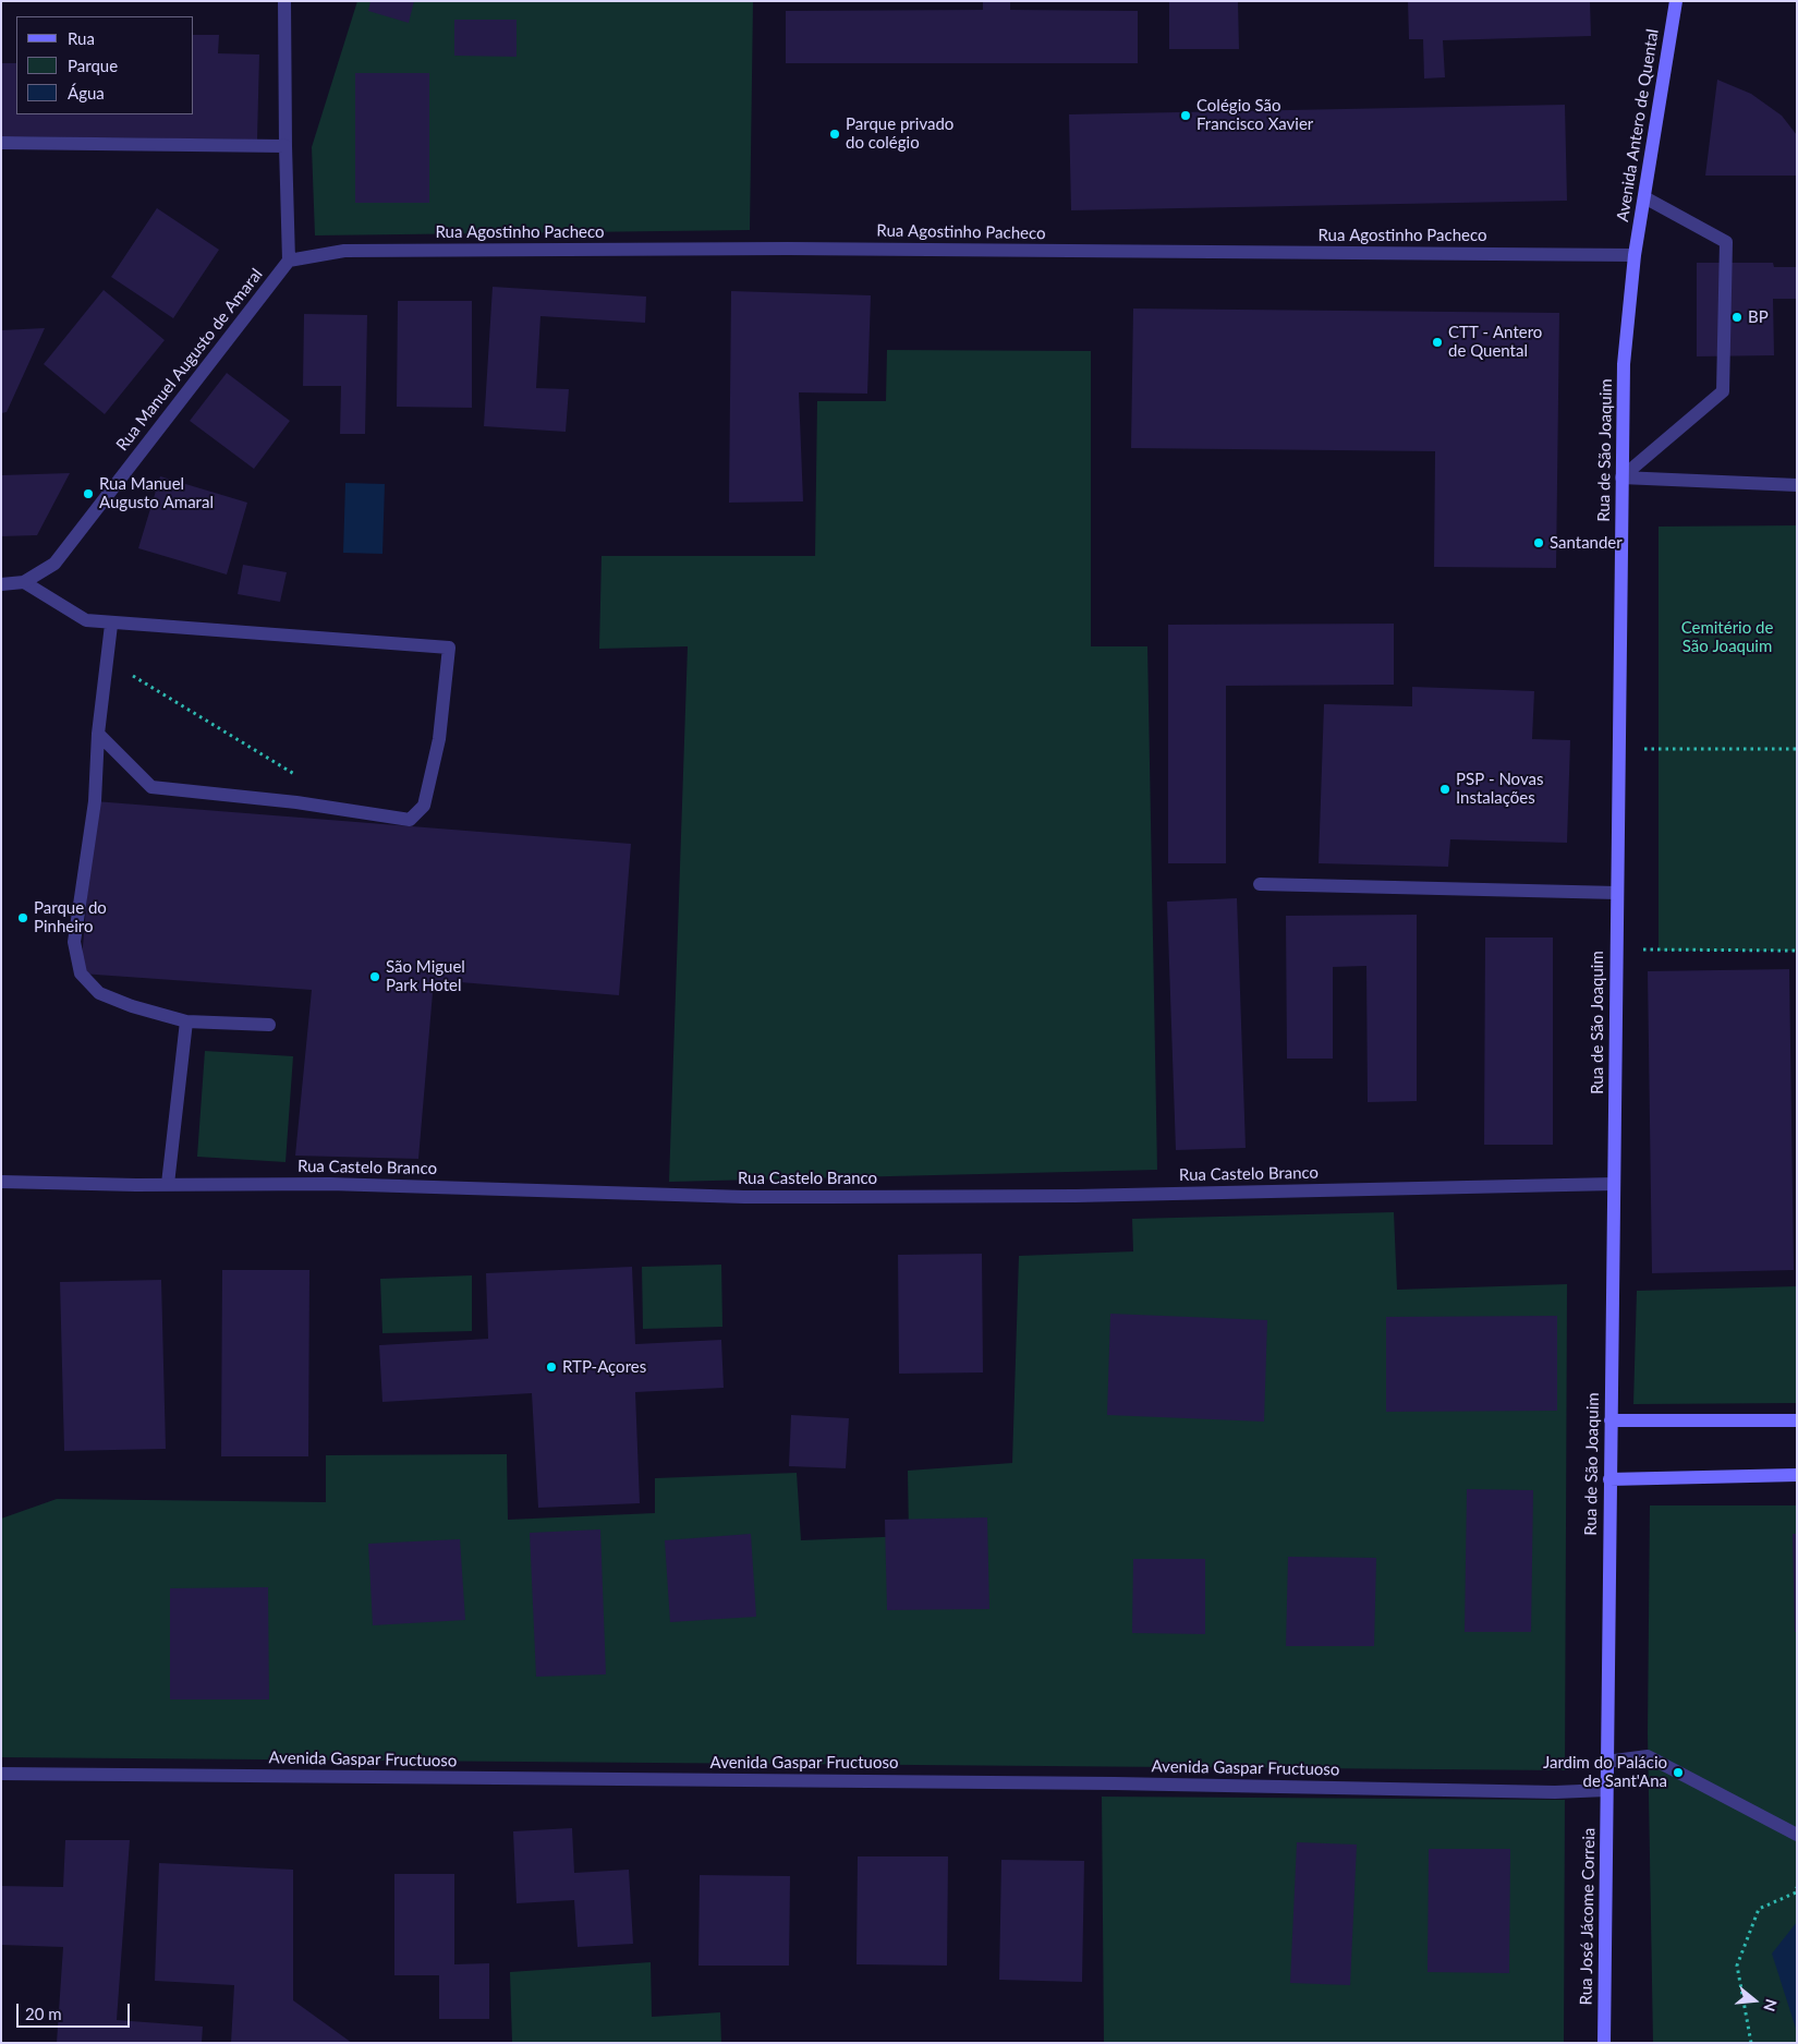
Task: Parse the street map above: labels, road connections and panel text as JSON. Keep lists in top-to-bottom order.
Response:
{
  "streets": {
    "main road": ["Avenida Antero de Quental", "Rua de São Joaquim", "Rua José Jácome Correia"],
    "street": [
      "Rua Agostinho Pacheco",
      "Rua Manuel Augusto de Amaral",
      "Rua Castelo Branco",
      "Avenida Gaspar Fructuoso"
    ]
  },
  "crossings": [
    ["Avenida Antero de Quental", "Rua Agostinho Pacheco"],
    ["Avenida Antero de Quental", "Rua de São Joaquim"],
    ["Rua Agostinho Pacheco", "Rua Manuel Augusto de Amaral"],
    ["Rua Agostinho Pacheco", "Rua de São Joaquim"],
    ["Rua de São Joaquim", "Rua Castelo Branco"],
    ["Rua de São Joaquim", "Avenida Gaspar Fructuoso"],
    ["Rua de São Joaquim", "Rua José Jácome Correia"],
    ["Avenida Gaspar Fructuoso", "Rua José Jácome Correia"]
  ],
  "parks": ["Cemitério de São Joaquim"],
  "places": [
    "Colégio São Francisco Xavier",
    "Parque privado do colégio",
    "BP",
    "CTT - Antero de Quental",
    "Rua Manuel Augusto Amaral",
    "Santander",
    "PSP - Novas Instalações",
    "Parque do Pinheiro",
    "São Miguel Park Hotel",
    "RTP-Açores",
    "Jardim do Palácio de Sant'Ana"
  ],
  "legend": ["Rua", "Parque", "Água"],
  "scale_bar": "20 m",
  "north": "right"
}
